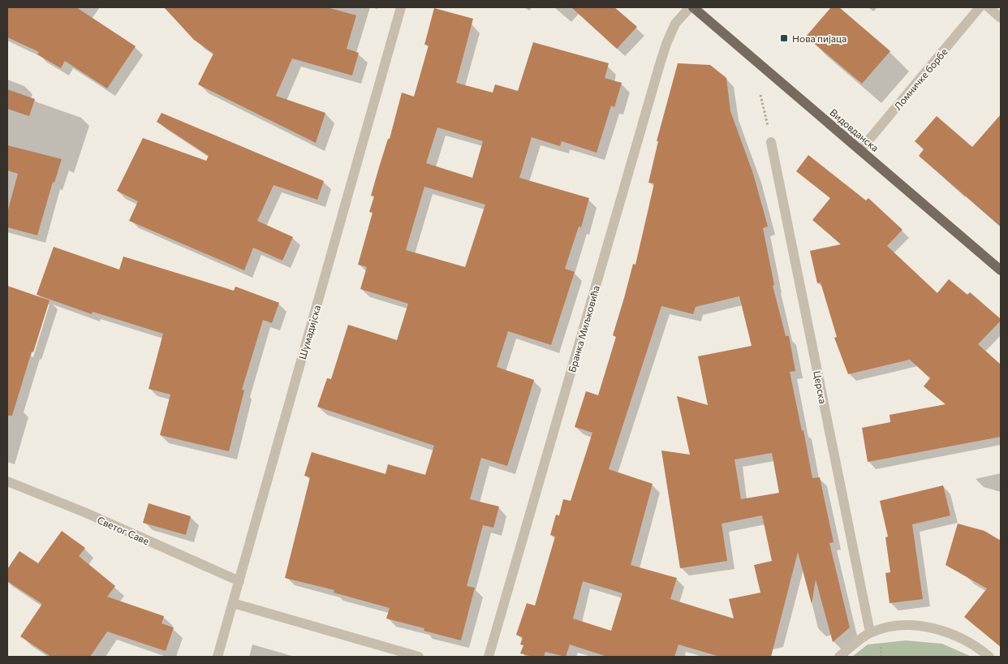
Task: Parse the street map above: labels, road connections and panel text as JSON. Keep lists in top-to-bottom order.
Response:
{
  "streets": {
    "main road": ["Видовданска"],
    "street": [
      "Ломничке борбе",
      "Бранка Миљковића",
      "Шумадијска",
      "Церска",
      "Светог Саве"
    ]
  },
  "crossings": [
    ["Ломничке борбе", "Видовданска"],
    ["Шумадијска", "Светог Саве"]
  ],
  "places": {
    "transit": ["Нова пијаца"]
  }
}
